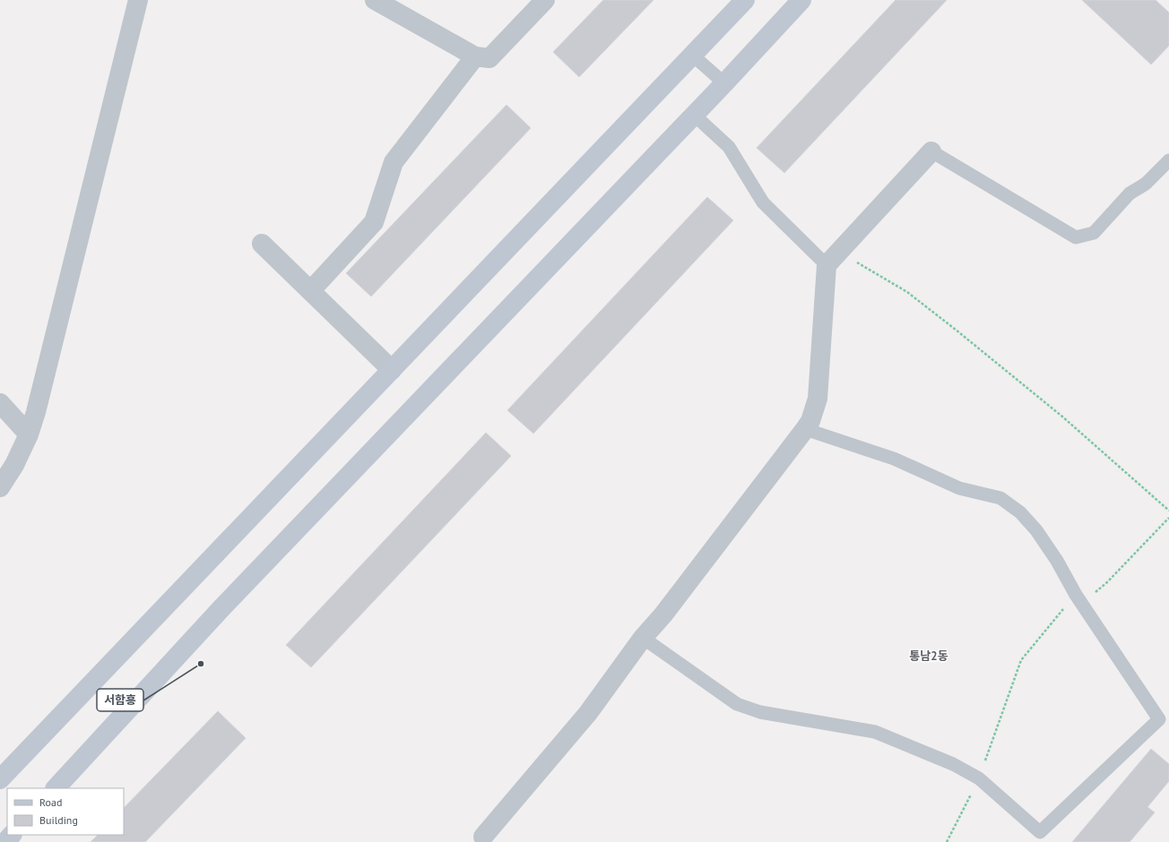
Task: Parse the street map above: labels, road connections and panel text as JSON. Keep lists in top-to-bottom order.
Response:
{
  "districts": ["통남2동"],
  "places": ["서함흥"],
  "legend": ["Road", "Building"]
}
